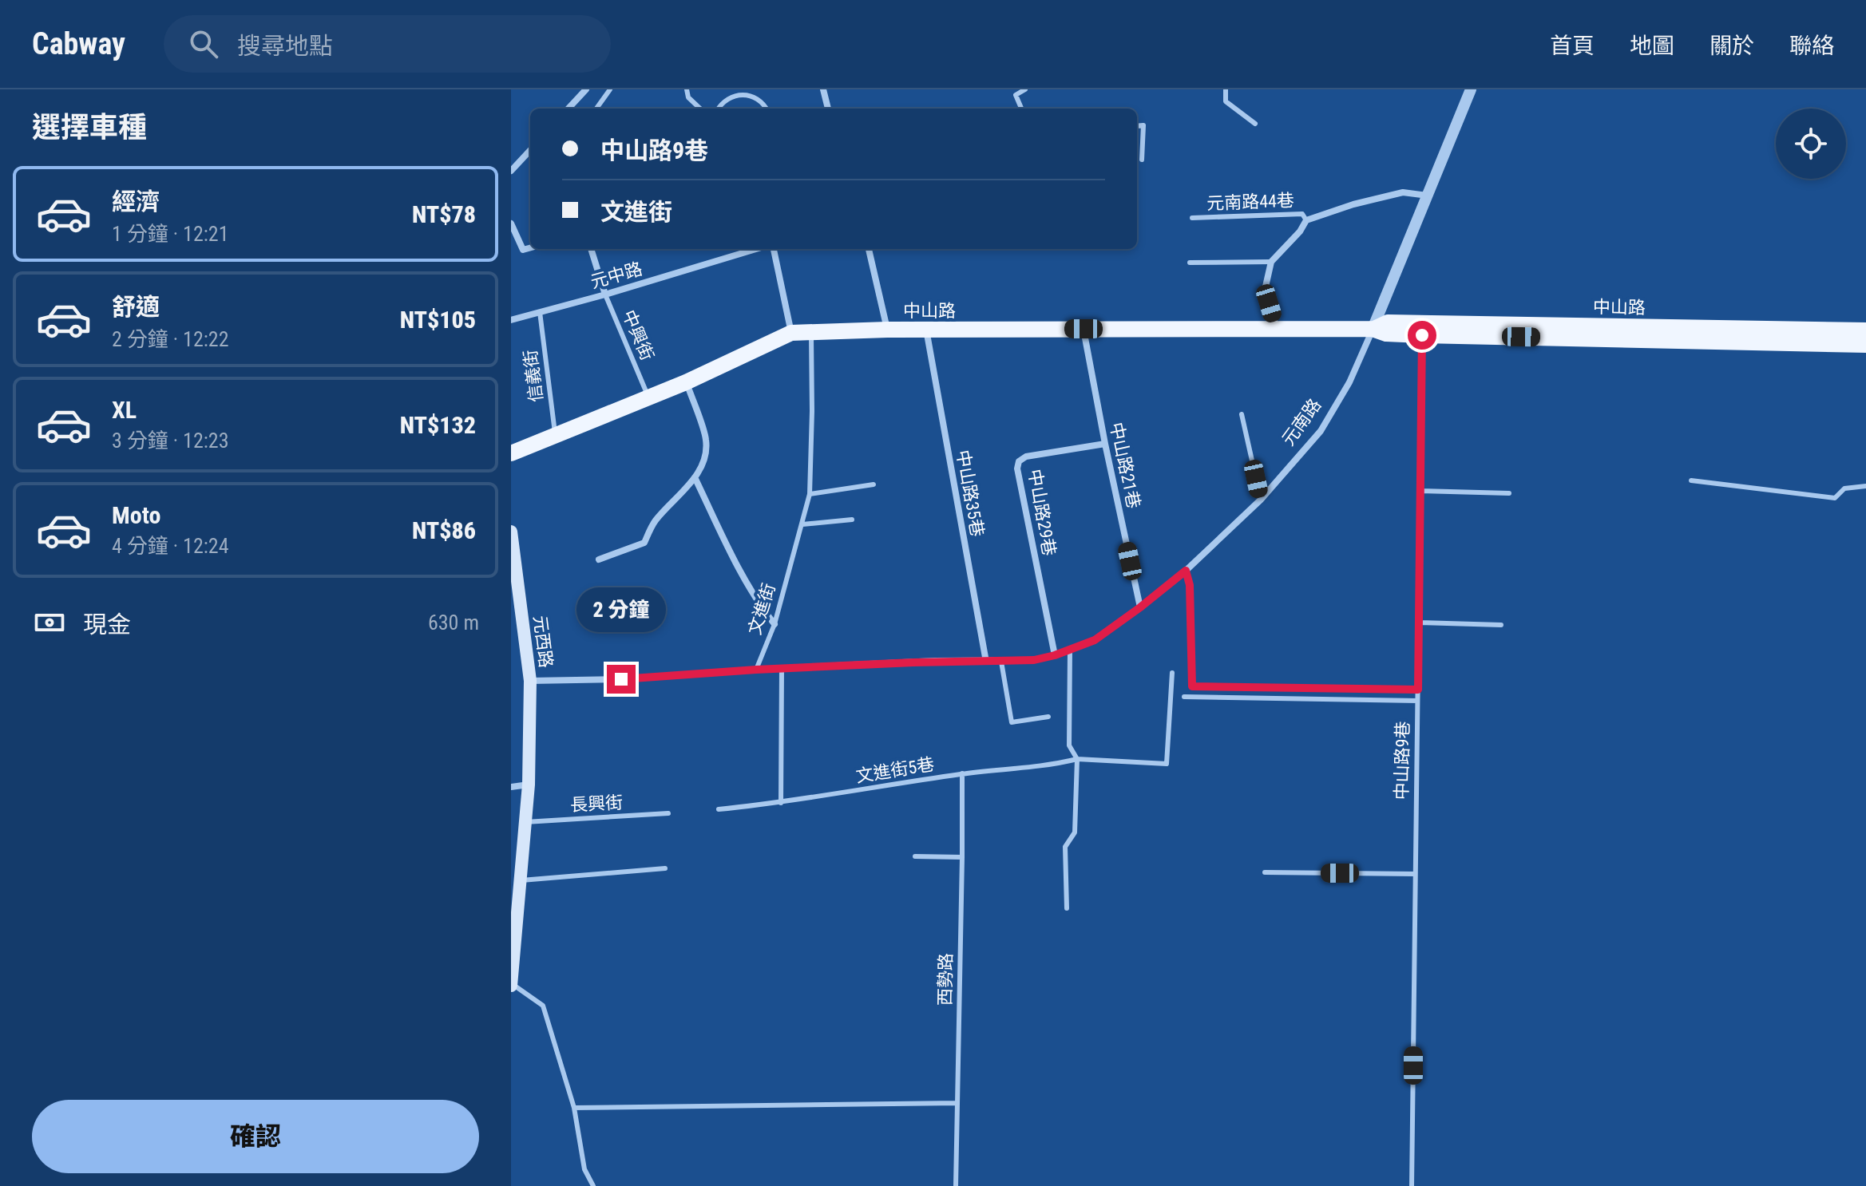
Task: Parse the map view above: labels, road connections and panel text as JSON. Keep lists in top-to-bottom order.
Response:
{
  "streets": {
    "main road": ["中山路", "元西路"],
    "street": [
      "元南路44巷",
      "元中路",
      "中興街",
      "元南路",
      "中山路21巷",
      "中山路35巷",
      "中山路29巷"
    ],
    "lane": [
      "信義街",
      "文進街",
      "中山路9巷",
      "文進街5巷",
      "長興街",
      "西勢路"
    ]
  },
  "crossings": [
    ["元南路44巷", "元南路"],
    ["元中路", "中興街"],
    ["元中路", "信義街"],
    ["中山路", "中興街"],
    ["中山路", "信義街"],
    ["中山路", "元南路"],
    ["中山路", "中山路21巷"],
    ["中山路", "中山路35巷"],
    ["中山路", "文進街"],
    ["中山路", "中山路9巷"],
    ["元南路", "中山路21巷"],
    ["元南路", "中山路35巷"],
    ["元南路", "中山路29巷"],
    ["中山路21巷", "中山路29巷"],
    ["元西路", "長興街"],
    ["文進街5巷", "西勢路"]
  ],
  "page": {
    "header": "Cabway",
    "search": "搜尋地點",
    "nav": [
      "首頁",
      "地圖",
      "關於",
      "聯絡"
    ],
    "heading": "選擇車種",
    "banner": ["中山路9巷", "文進街"],
    "list": [
      {
        "name": "經濟",
        "note": "1 分鐘 · 12:21",
        "value": "NT$78"
      },
      {
        "name": "舒適",
        "note": "2 分鐘 · 12:22",
        "value": "NT$105"
      },
      {
        "name": "XL",
        "note": "3 分鐘 · 12:23",
        "value": "NT$132"
      },
      {
        "name": "Moto",
        "note": "4 分鐘 · 12:24",
        "value": "NT$86"
      }
    ],
    "pay": ["現金", "630 m"],
    "bubble": "2 分鐘",
    "buttons": "確認"
  }
}
